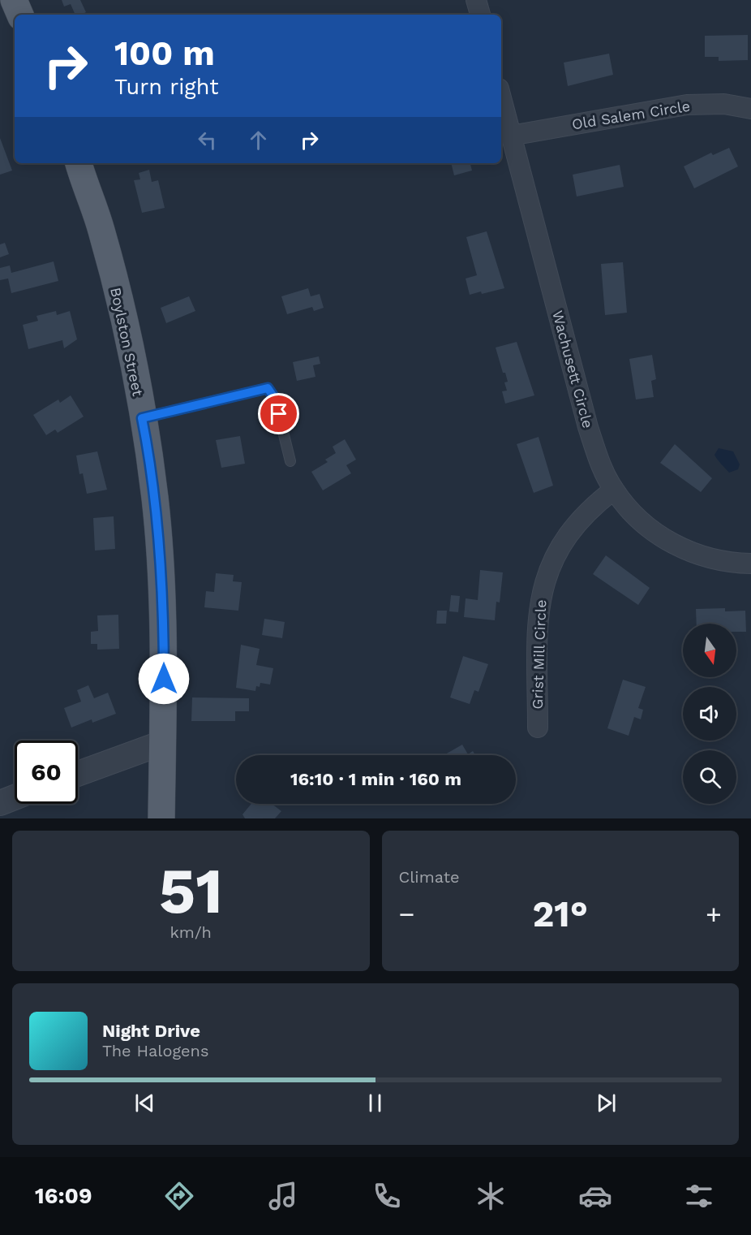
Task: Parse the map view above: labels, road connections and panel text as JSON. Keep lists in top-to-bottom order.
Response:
{
  "streets": {
    "main road": ["Boylston Street"],
    "street": ["Old Salem Circle", "Wachusett Circle", "Grist Mill Circle"]
  },
  "crossings": [
    ["Old Salem Circle", "Wachusett Circle"],
    ["Wachusett Circle", "Grist Mill Circle"]
  ],
  "north": "bottom",
  "page": {
    "turn": ["100 m", "Turn right"],
    "limit": "60",
    "trip": "16:10 · 1 min · 160 m",
    "tile": [
      ["51", "km/h"],
      "Climate"
    ],
    "heat": ["−", "21°", "+"],
    "song": ["Night Drive", "The Halogens"],
    "tabs": "16:09"
  }
}
